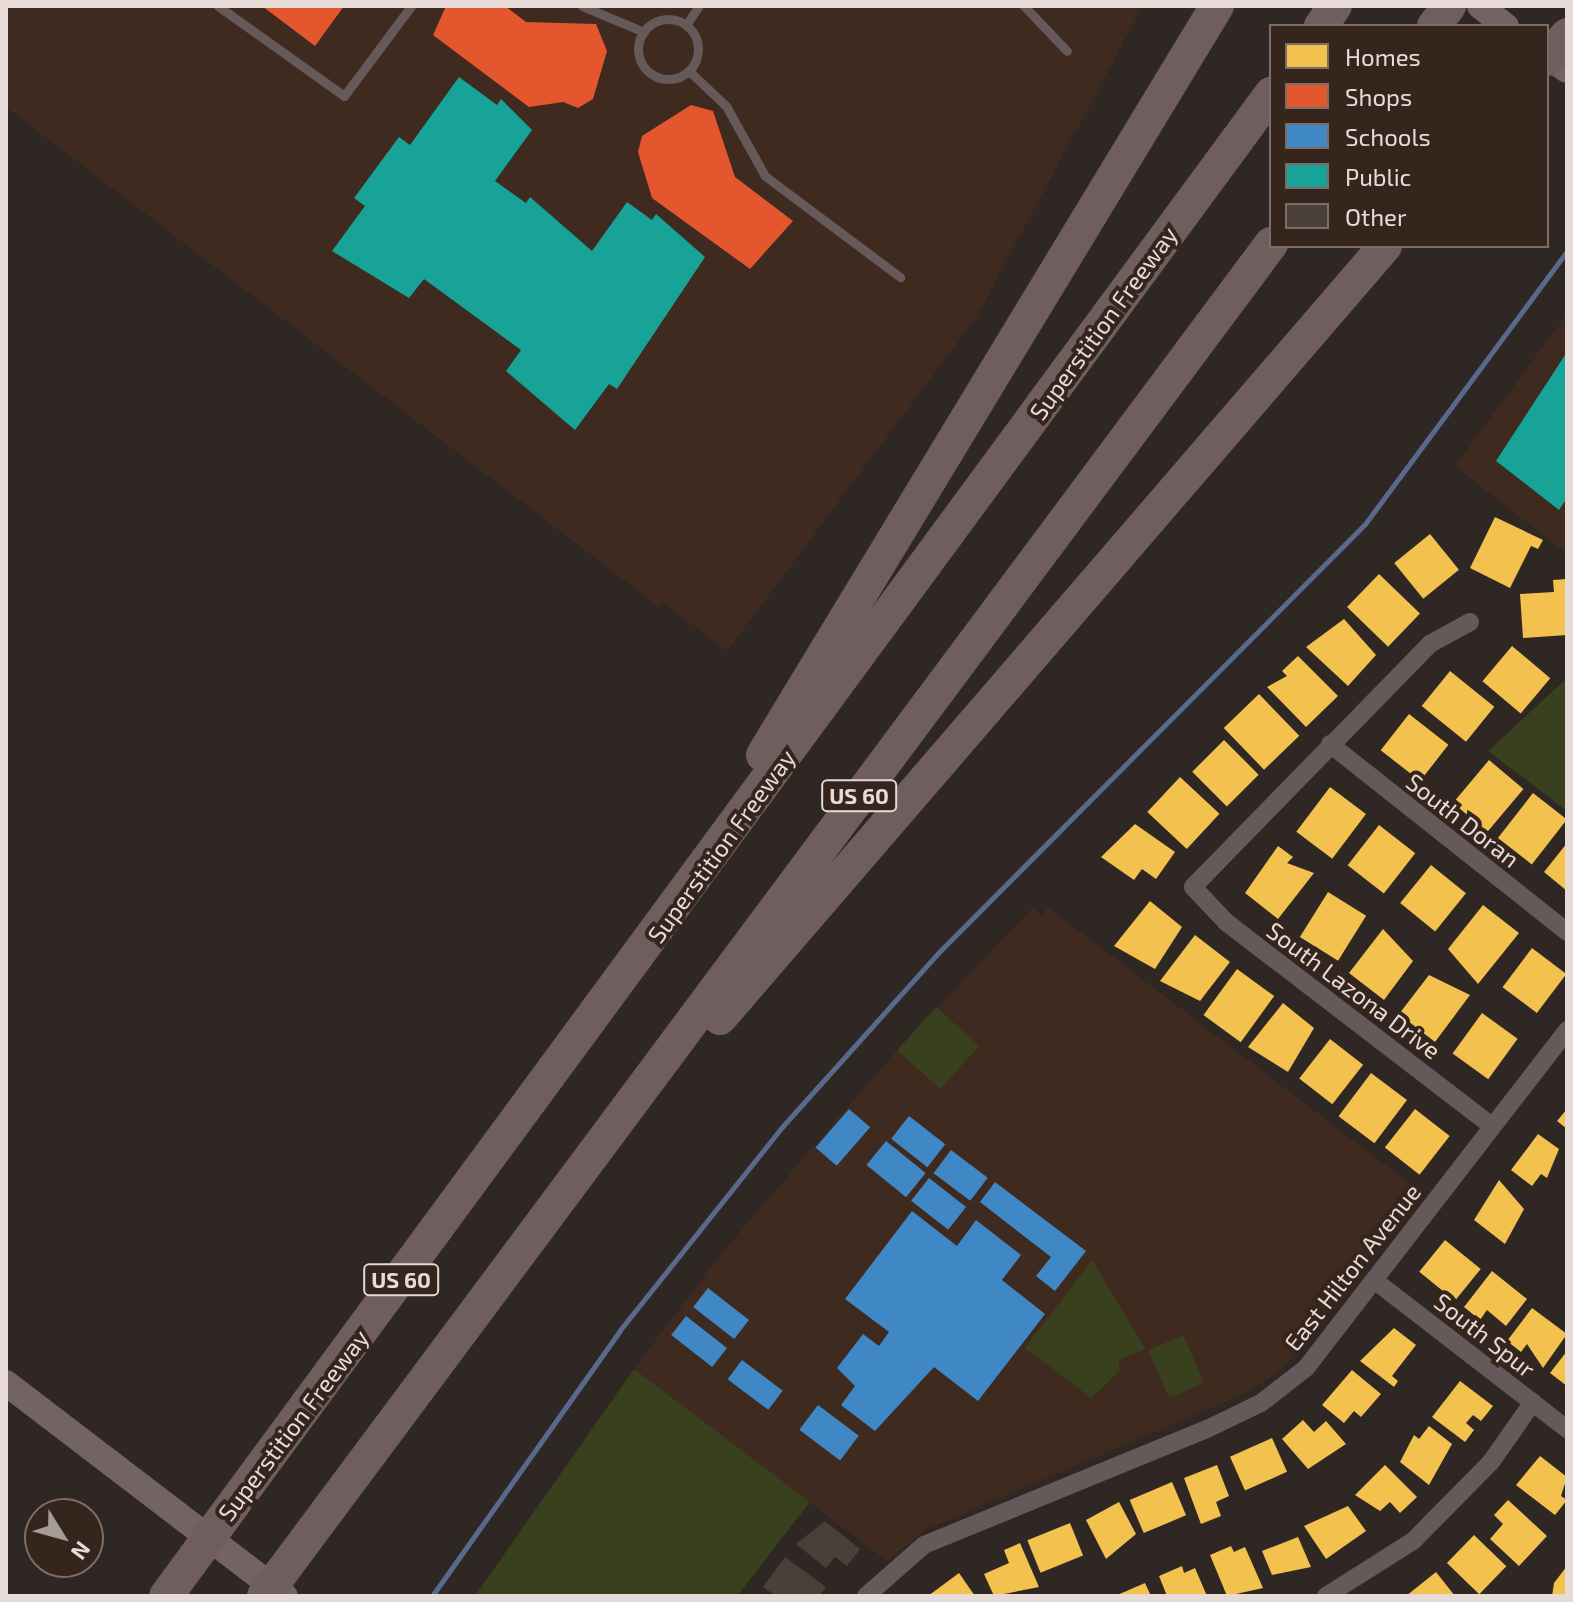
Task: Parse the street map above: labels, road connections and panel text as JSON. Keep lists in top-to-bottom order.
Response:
{
  "streets": {
    "highway": ["Superstition Freeway", "US 60"],
    "street": [
      "South Doran",
      "South Lazona Drive",
      "East Hilton Avenue",
      "South Spur"
    ]
  },
  "crossings": [
    ["South Doran", "South Lazona Drive"],
    ["South Lazona Drive", "East Hilton Avenue"],
    ["East Hilton Avenue", "South Spur"]
  ],
  "legend": [
    "Homes",
    "Shops",
    "Schools",
    "Public",
    "Other"
  ],
  "north": "bottom right"
}
